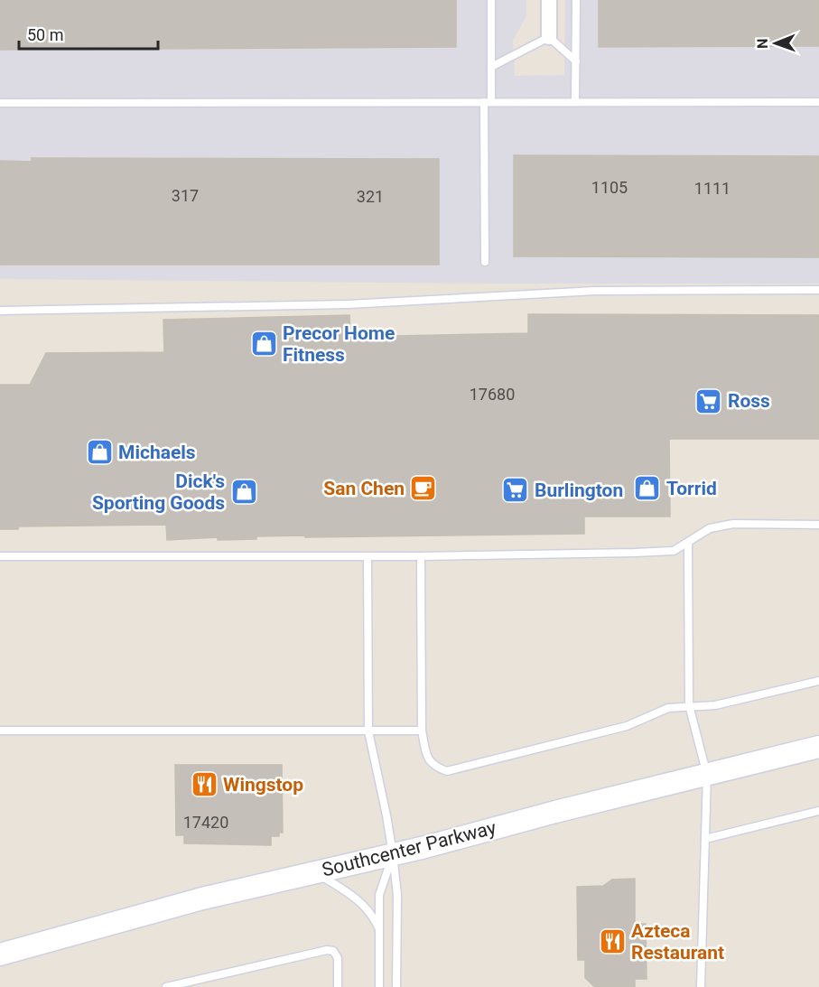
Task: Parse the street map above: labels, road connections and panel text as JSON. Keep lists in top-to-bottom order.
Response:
{
  "streets": {
    "main road": ["Southcenter Parkway"]
  },
  "places": {
    "shop": [
      "Precor Home Fitness",
      "Michaels",
      "Torrid",
      "Dick's Sporting Goods"
    ],
    "supermarket": ["Ross", "Burlington"],
    "cafe": ["San Chen"],
    "restaurant": ["Wingstop", "Azteca Restaurant"]
  },
  "house_numbers": [
    "1105",
    "1111",
    "317",
    "321",
    "17680",
    "17420"
  ],
  "scale_bar": "50 m",
  "north": "left"
}
